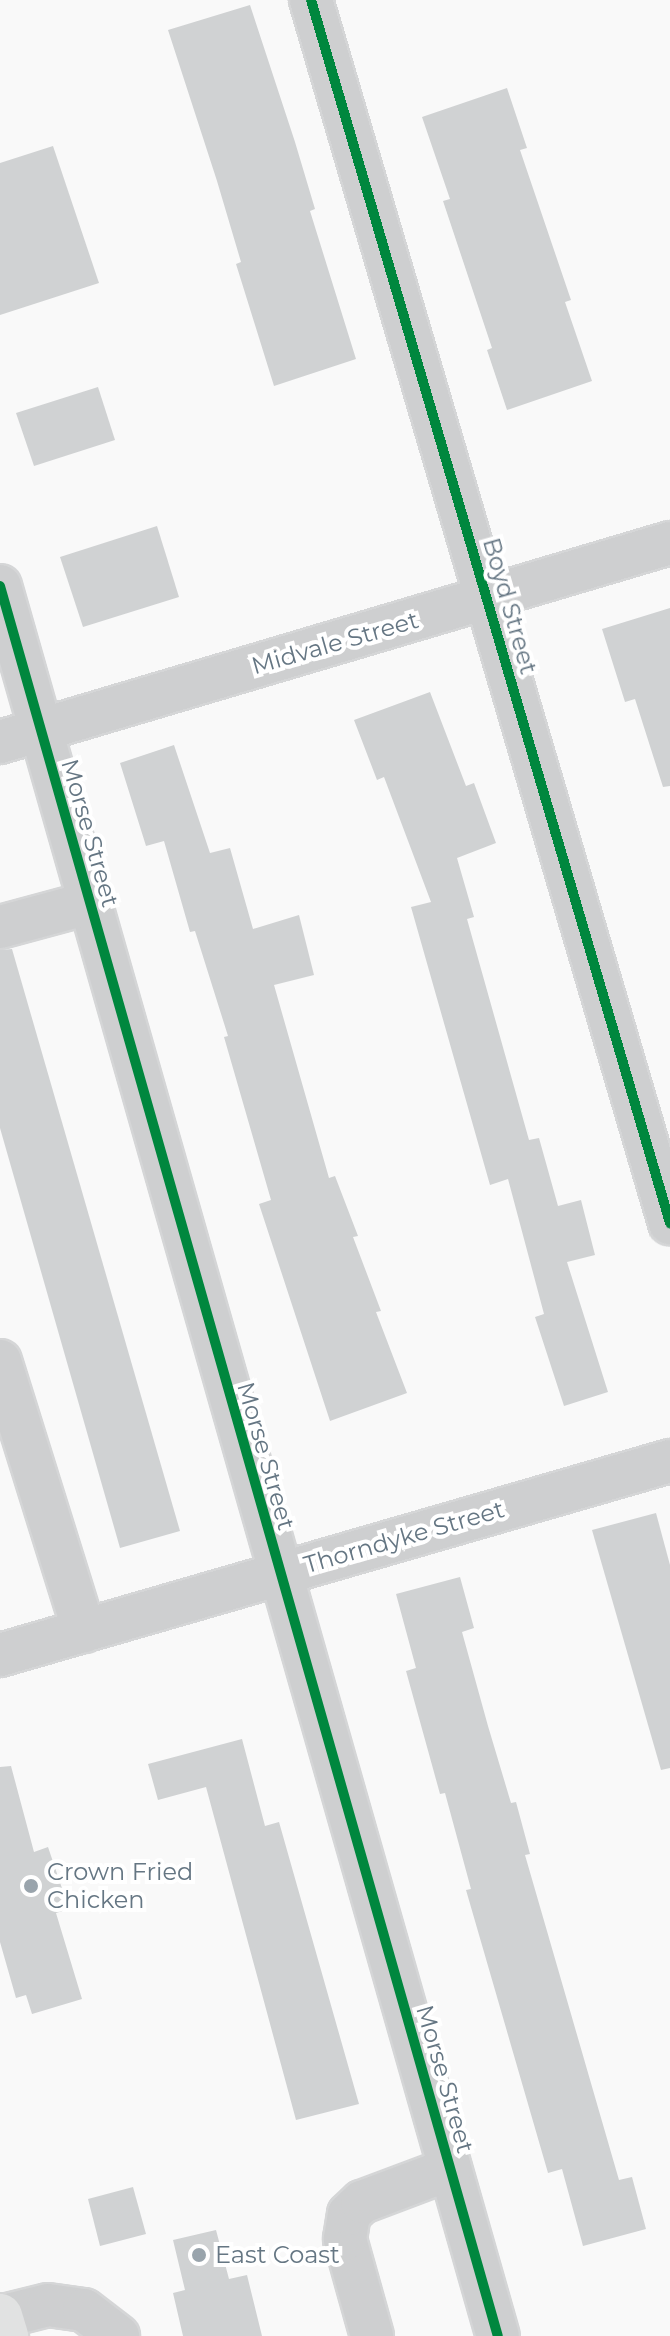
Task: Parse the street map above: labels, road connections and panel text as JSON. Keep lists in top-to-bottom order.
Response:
{
  "streets": {
    "street": [
      "Boyd Street",
      "Midvale Street",
      "Morse Street",
      "Thorndyke Street"
    ]
  },
  "crossings": [
    ["Boyd Street", "Midvale Street"],
    ["Midvale Street", "Morse Street"],
    ["Morse Street", "Thorndyke Street"]
  ],
  "places": ["Crown Fried Chicken", "East Coast"]
}
